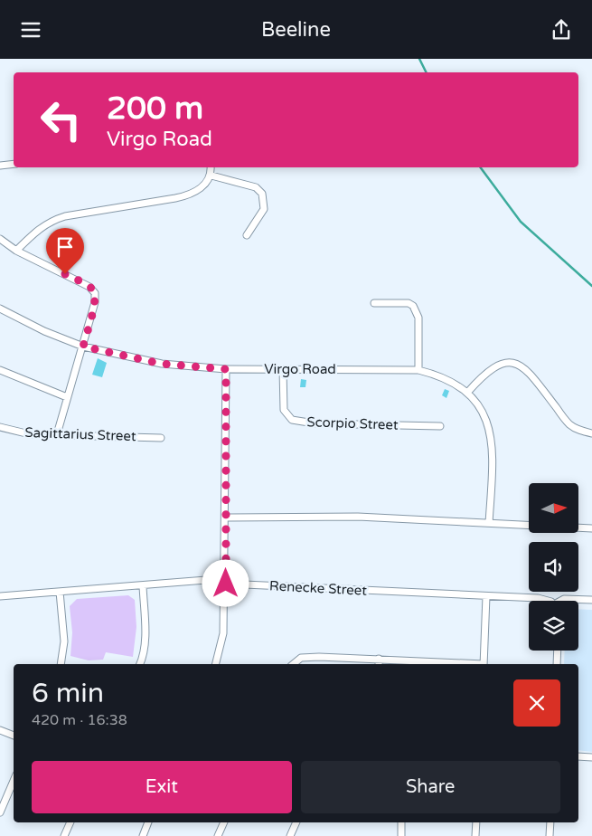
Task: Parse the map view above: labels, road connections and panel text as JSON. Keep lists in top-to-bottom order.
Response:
{
  "streets": {
    "street": [
      "Virgo Road",
      "Scorpio Street",
      "Sagittarius Street",
      "Renecke Street"
    ]
  },
  "crossings": [
    ["Virgo Road", "Scorpio Street"]
  ],
  "north": "right",
  "page": {
    "header": "Beeline",
    "turn": ["200 m", "Virgo Road"],
    "heading": ["6 min", "420 m · 16:38"],
    "buttons": ["Exit", "Share"]
  }
}
